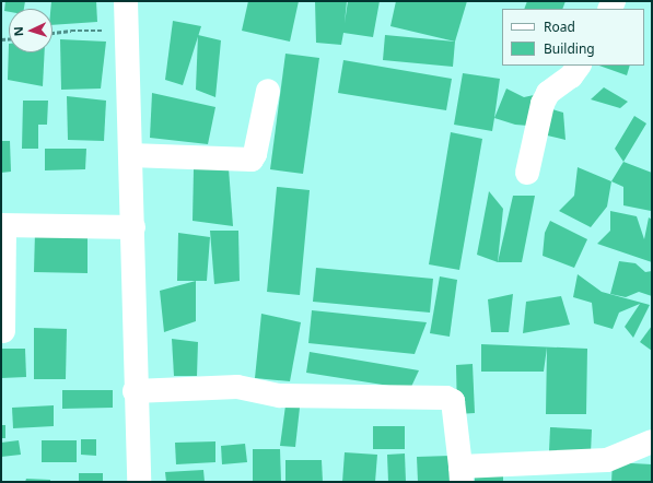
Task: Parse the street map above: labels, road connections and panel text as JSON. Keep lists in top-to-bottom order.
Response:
{
  "legend": ["Road", "Building"],
  "north": "left"
}
